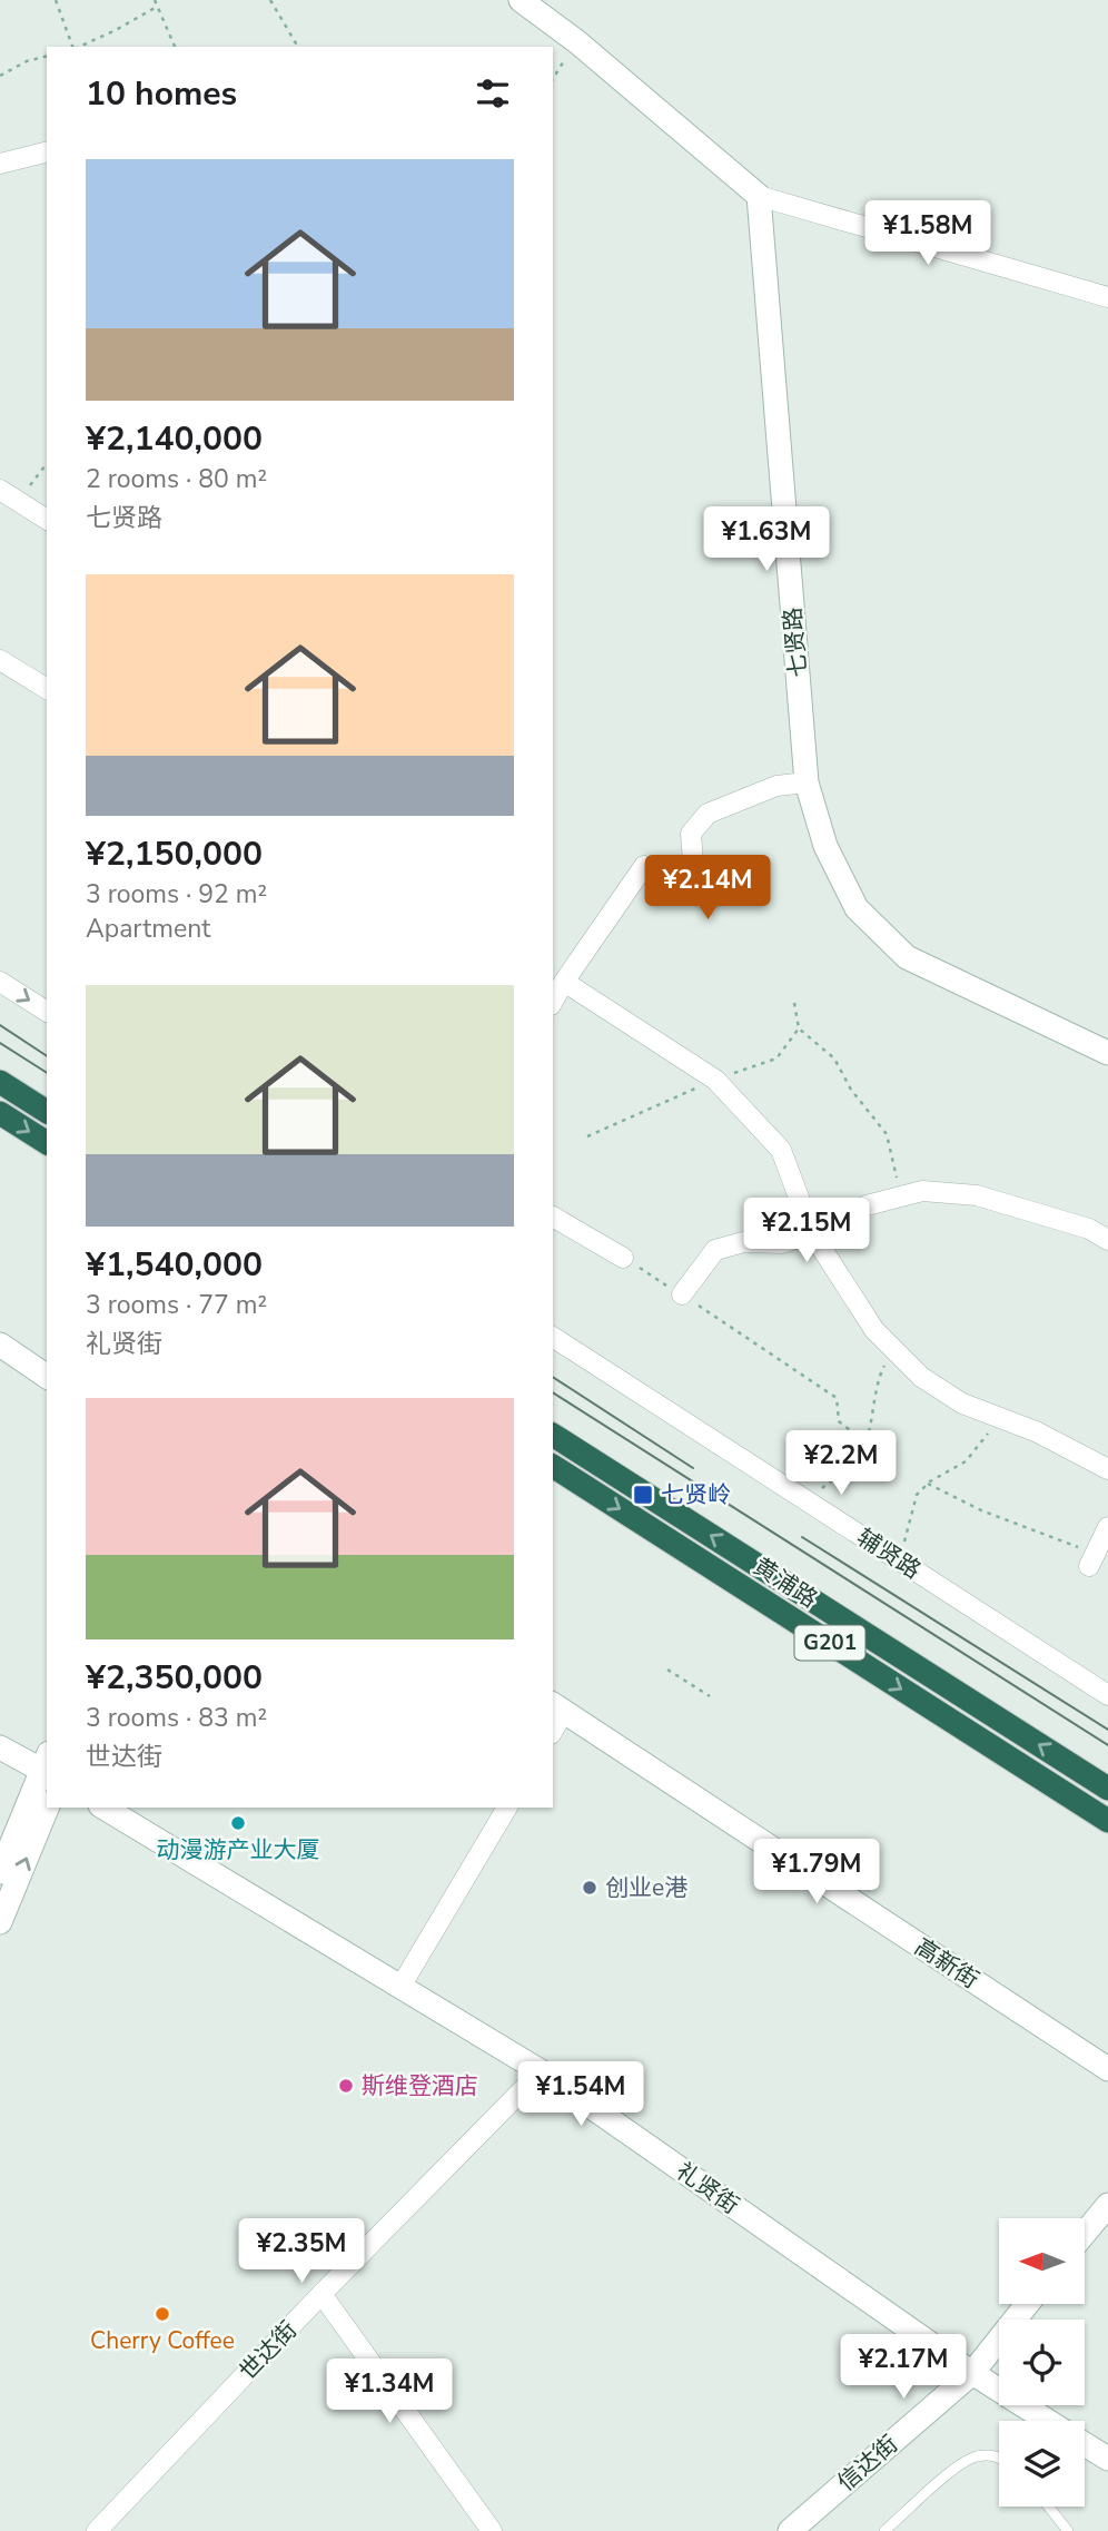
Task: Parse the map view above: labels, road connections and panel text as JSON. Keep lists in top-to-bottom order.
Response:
{
  "streets": {
    "highway": ["黄浦路", "G201"],
    "street": [
      "七贤路",
      "辅贤路",
      "高新街",
      "礼贤街",
      "世达街",
      "信达街"
    ]
  },
  "crossings": [
    ["礼贤街", "世达街"],
    ["礼贤街", "信达街"]
  ],
  "places": {
    "transit": ["七贤岭"],
    "other": [
      "动漫游产业大厦",
      "创业e港",
      "斯维登酒店",
      "Cherry Coffee"
    ]
  },
  "north": "left",
  "page": {
    "heading": "10 homes",
    "list": [
      {
        "name": "¥2,140,000",
        "note": "2 rooms · 80 m² · 七贤路"
      },
      {
        "name": "¥2,150,000",
        "note": "3 rooms · 92 m² · Apartment"
      },
      {
        "name": "¥1,540,000",
        "note": "3 rooms · 77 m² · 礼贤街"
      },
      {
        "name": "¥2,350,000",
        "note": "3 rooms · 83 m² · 世达街"
      }
    ],
    "price": [
      "¥1.58M",
      "¥1.63M",
      "¥2.14M",
      "¥2.15M",
      "¥2.2M",
      "¥1.79M",
      "¥1.54M",
      "¥2.35M",
      "¥2.17M",
      "¥1.34M"
    ]
  }
}
